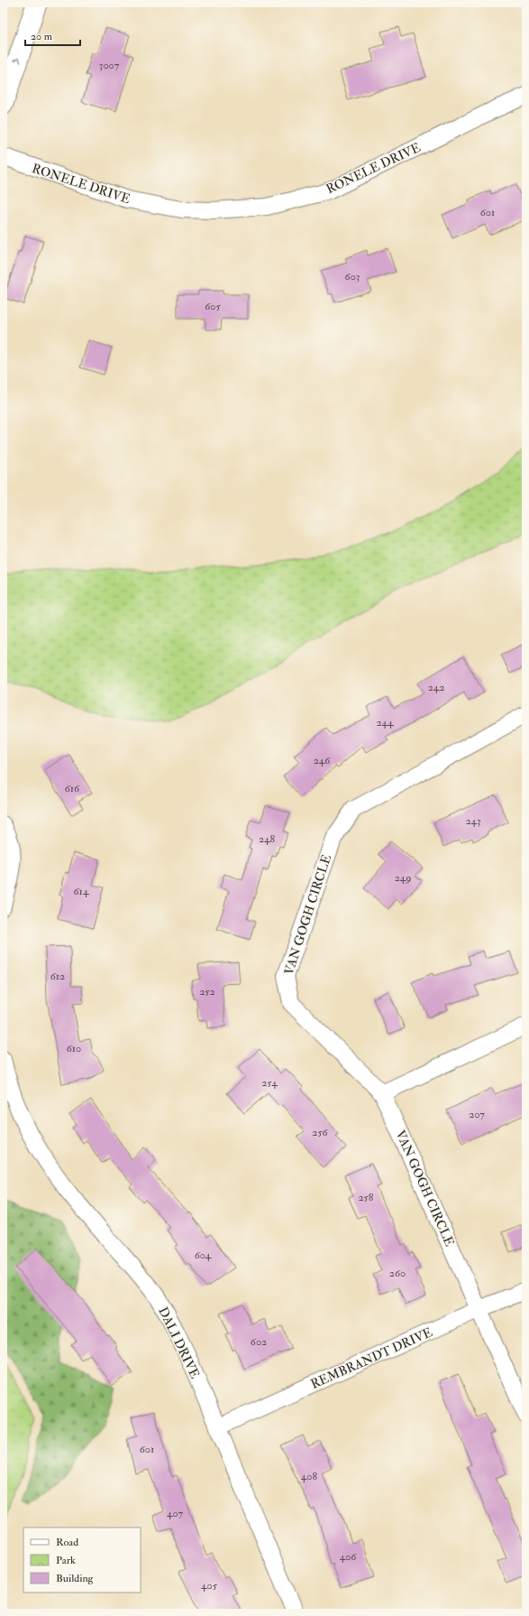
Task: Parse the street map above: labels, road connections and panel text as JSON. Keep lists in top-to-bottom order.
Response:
{
  "streets": {
    "street": [
      "RONELE DRIVE",
      "VAN GOGH CIRCLE",
      "DALI DRIVE",
      "REMBRANDT DRIVE"
    ]
  },
  "crossings": [
    ["VAN GOGH CIRCLE", "REMBRANDT DRIVE"],
    ["DALI DRIVE", "REMBRANDT DRIVE"]
  ],
  "house_numbers": [
    "3007",
    "601",
    "603",
    "605",
    "242",
    "244",
    "246",
    "616",
    "243",
    "248",
    "249",
    "614",
    "612",
    "252",
    "610",
    "254",
    "207",
    "256",
    "258",
    "604",
    "260",
    "602",
    "601",
    "408",
    "407",
    "406",
    "405"
  ],
  "legend": ["Road", "Park", "Building"],
  "scale_bar": "20 m"
}
